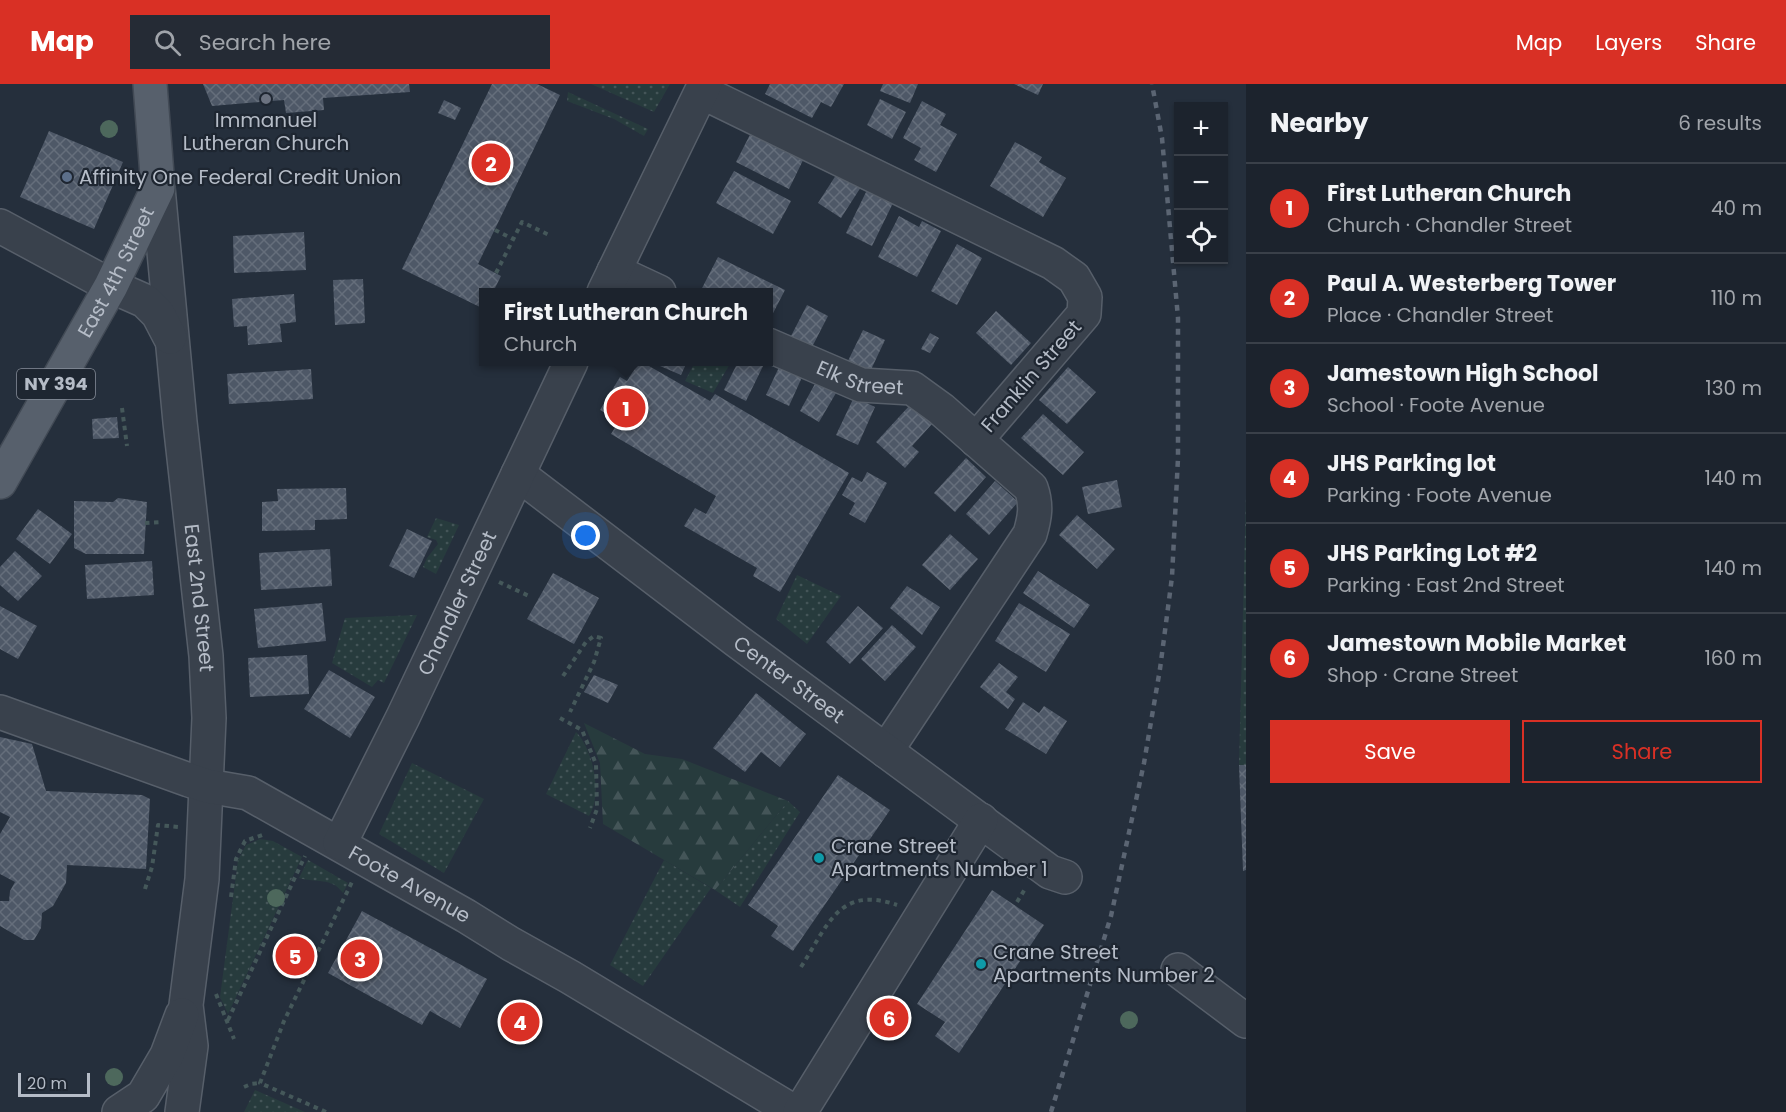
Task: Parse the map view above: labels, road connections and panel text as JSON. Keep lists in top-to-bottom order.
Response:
{
  "streets": {
    "main road": ["East 4th Street", "NY 394", "East 2nd Street"],
    "street": [
      "Elk Street",
      "Franklin Street",
      "Chandler Street",
      "Center Street",
      "Foote Avenue"
    ]
  },
  "crossings": [
    ["East 4th Street", "East 2nd Street"],
    ["Elk Street", "Franklin Street"],
    ["Franklin Street", "Center Street"],
    ["East 2nd Street", "Foote Avenue"],
    ["Chandler Street", "Center Street"],
    ["Chandler Street", "Foote Avenue"]
  ],
  "places": [
    "Immanuel Lutheran Church",
    "Affinity One Federal Credit Union",
    "Crane Street Apartments Number 1",
    "Crane Street Apartments Number 2"
  ],
  "scale_bar": "20 m",
  "page": {
    "header": "Map",
    "search": "Search here",
    "nav": ["Map", "Layers", "Share"],
    "heading": ["Nearby", "6 results"],
    "map_buttons": ["+", "−"],
    "pins": [
      "2",
      "1",
      "5",
      "3",
      "6",
      "4"
    ],
    "list": [
      {
        "mark": "1",
        "name": "First Lutheran Church",
        "note": "Church · Chandler Street",
        "value": "40 m"
      },
      {
        "mark": "2",
        "name": "Paul A. Westerberg Tower",
        "note": "Place · Chandler Street",
        "value": "110 m"
      },
      {
        "mark": "3",
        "name": "Jamestown High School",
        "note": "School · Foote Avenue",
        "value": "130 m"
      },
      {
        "mark": "4",
        "name": "JHS Parking lot",
        "note": "Parking · Foote Avenue",
        "value": "140 m"
      },
      {
        "mark": "5",
        "name": "JHS Parking Lot #2",
        "note": "Parking · East 2nd Street",
        "value": "140 m"
      },
      {
        "mark": "6",
        "name": "Jamestown Mobile Market",
        "note": "Shop · Crane Street",
        "value": "160 m"
      }
    ],
    "popup": ["First Lutheran Church", "Church"],
    "buttons": ["Save", "Share"],
    "scale": "20 m"
  }
}
